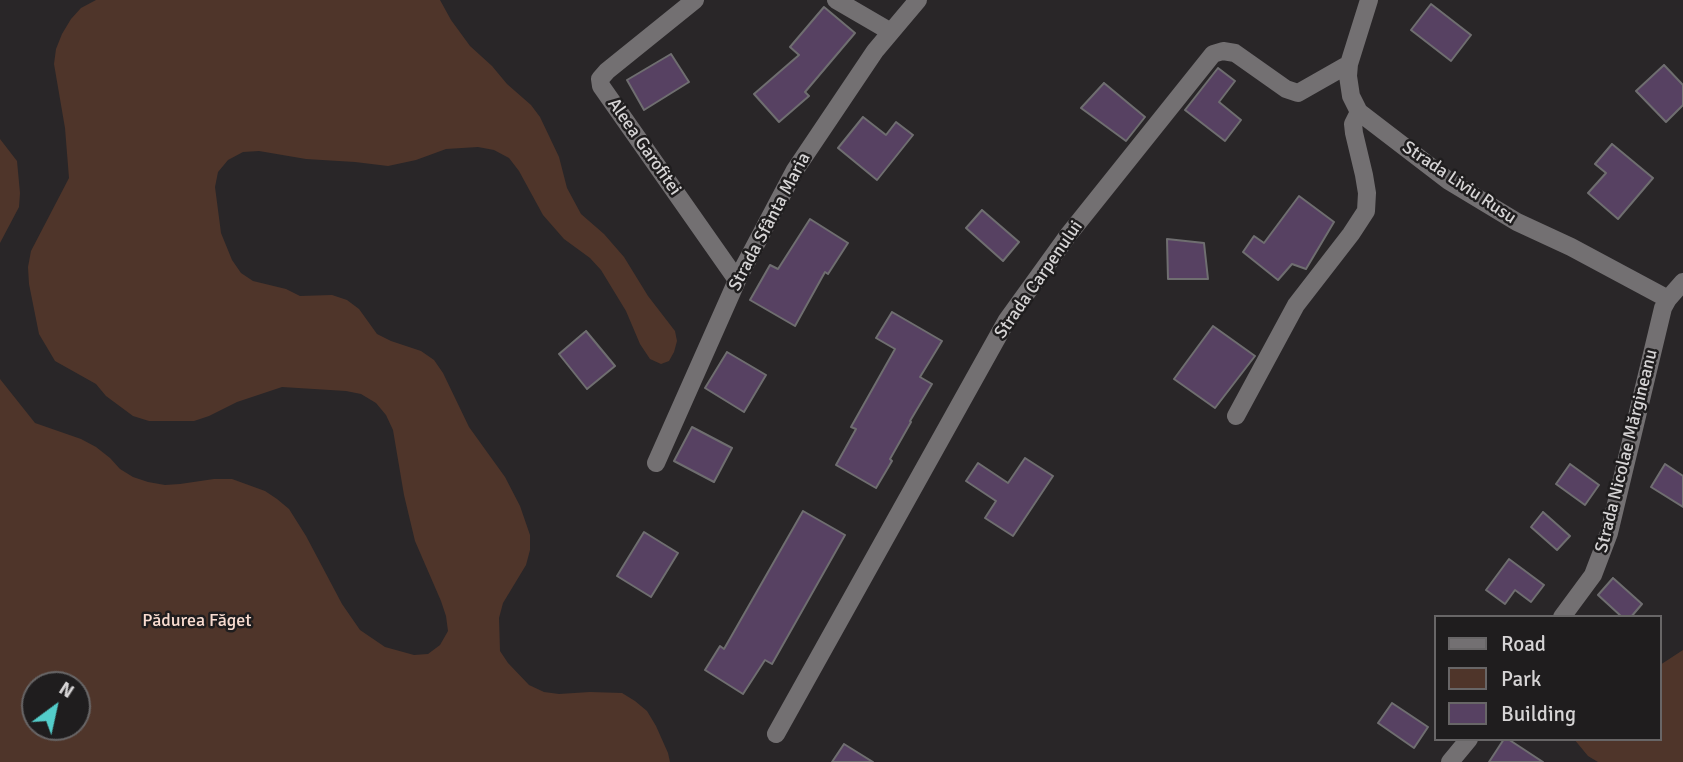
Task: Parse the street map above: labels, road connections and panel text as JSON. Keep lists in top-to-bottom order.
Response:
{
  "streets": {
    "street": [
      "Aleea Garofitei",
      "Strada Liviu Rusu",
      "Strada Sfânta Maria",
      "Strada Carpenului",
      "Strada Nicolae Mărgineanu"
    ]
  },
  "crossings": [
    ["Aleea Garofitei", "Strada Sfânta Maria"],
    ["Strada Liviu Rusu", "Strada Nicolae Mărgineanu"]
  ],
  "parks": ["Pădurea Făget"],
  "legend": ["Road", "Park", "Building"],
  "north": "top right"
}
